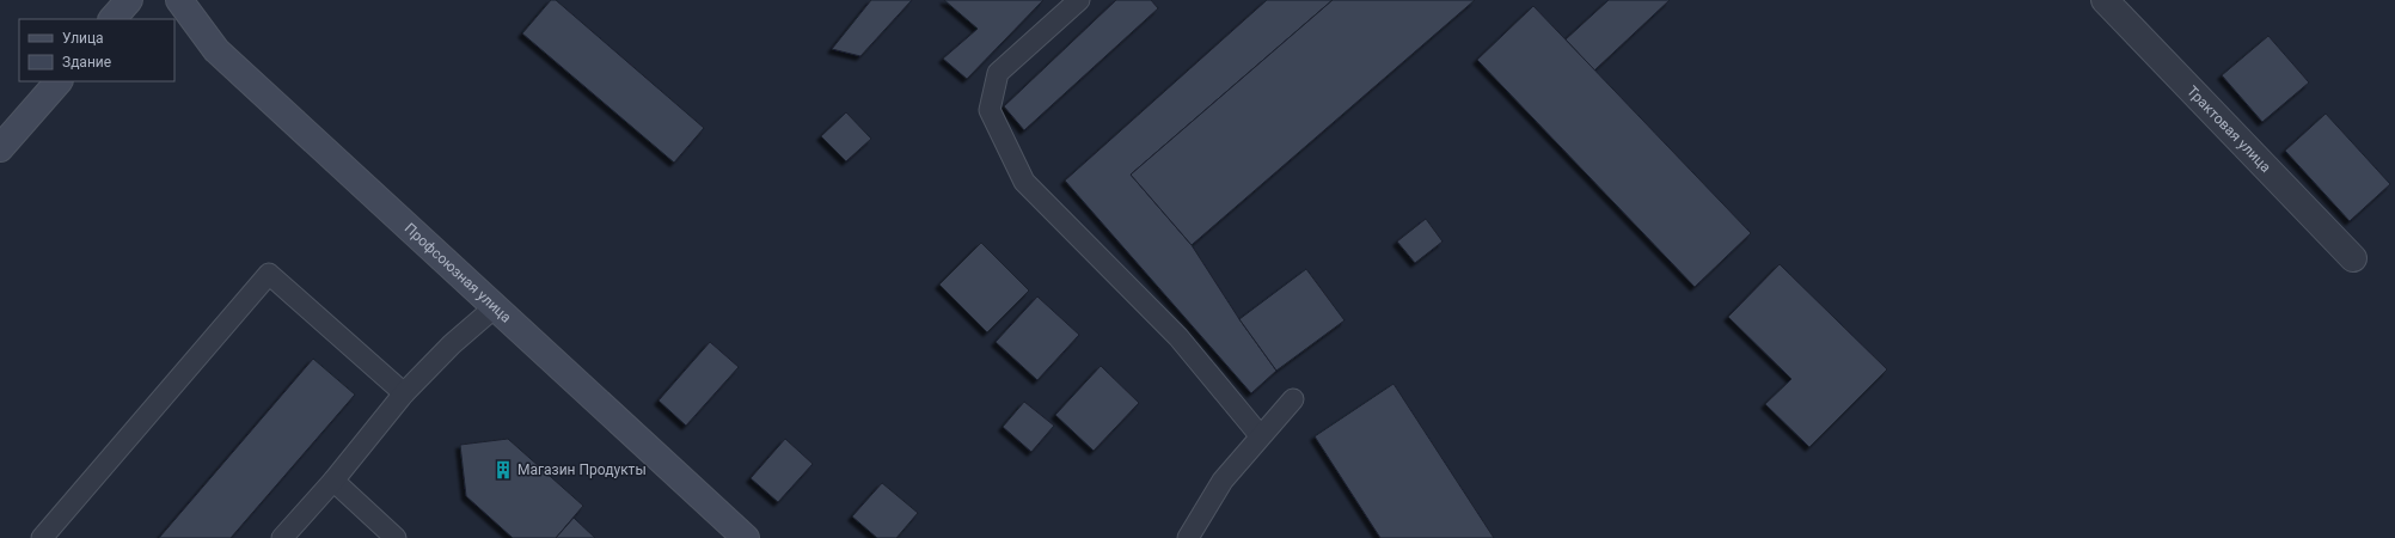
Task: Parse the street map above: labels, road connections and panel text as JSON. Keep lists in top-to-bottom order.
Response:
{
  "streets": {
    "main road": ["Профсоюзная улица"],
    "street": ["Трактовая улица"]
  },
  "places": {
    "building": ["Магазин Продукты"]
  },
  "legend": ["Улица", "Здание"]
}
